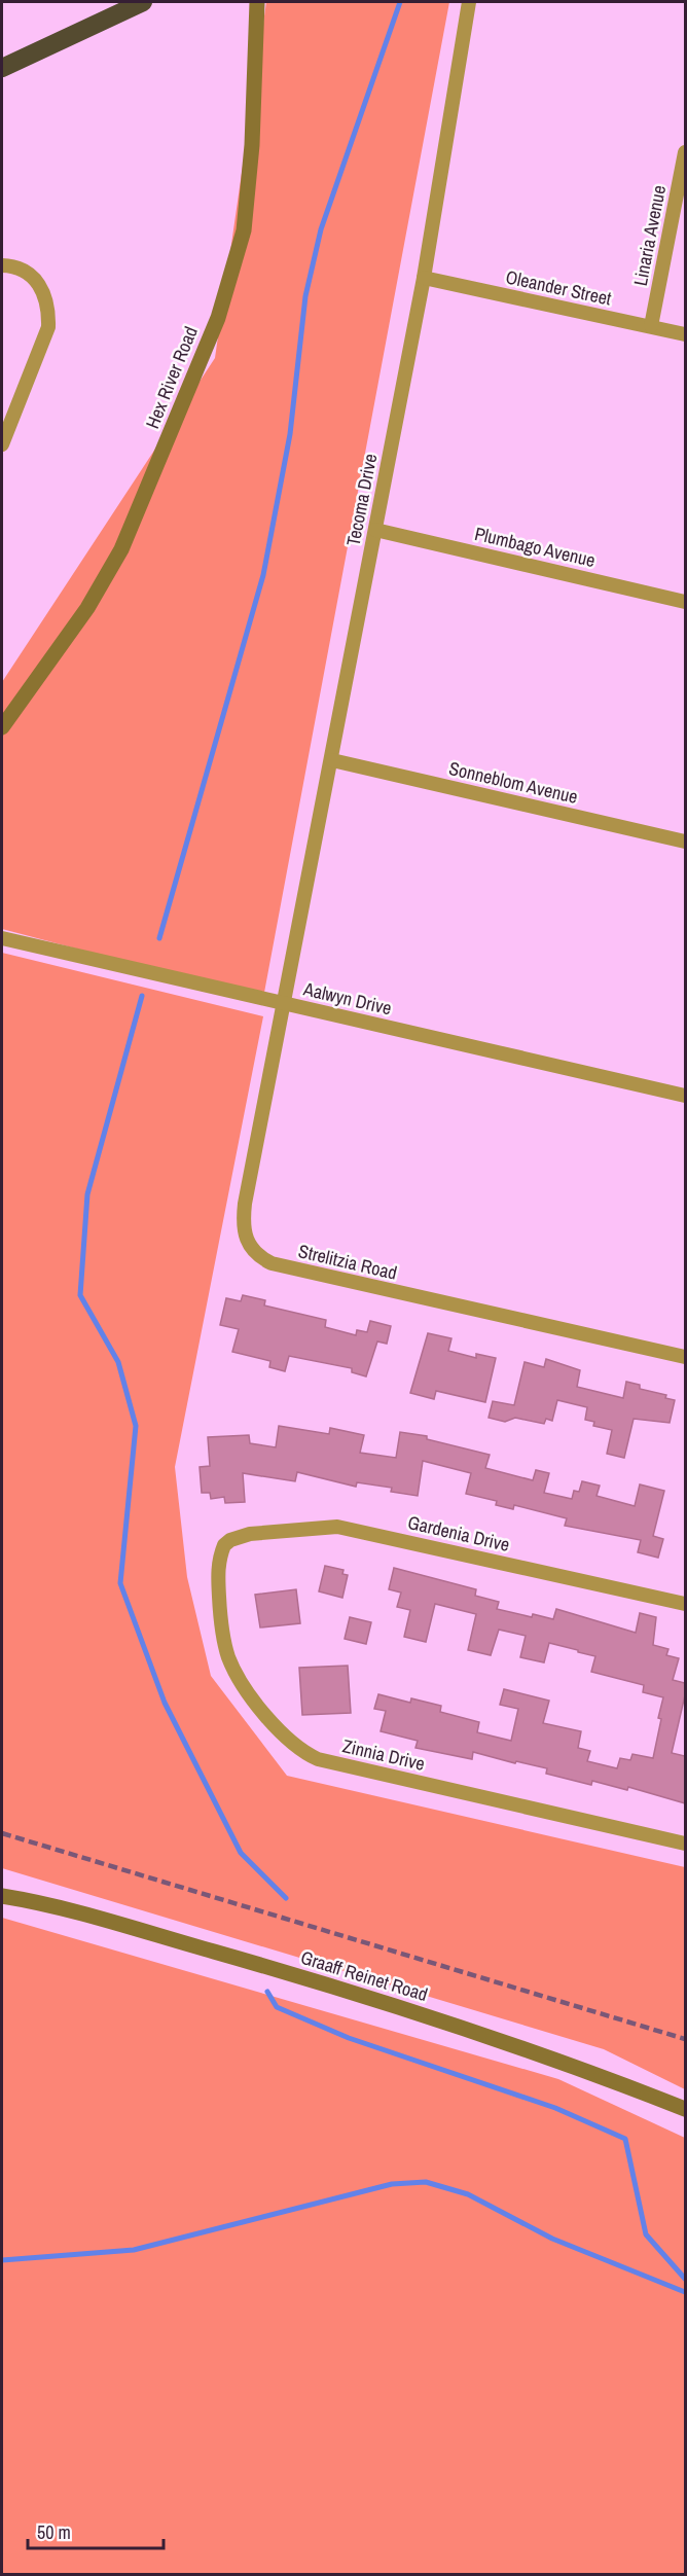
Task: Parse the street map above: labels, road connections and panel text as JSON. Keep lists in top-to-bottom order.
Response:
{
  "streets": {
    "street": [
      "Linaria Avenue",
      "Oleander Street",
      "Hex River Road",
      "Tecoma Drive",
      "Plumbago Avenue",
      "Sonneblom Avenue",
      "Aalwyn Drive",
      "Strelitzia Road",
      "Gardenia Drive",
      "Zinnia Drive",
      "Graaff Reinet Road"
    ]
  },
  "crossings": [
    ["Linaria Avenue", "Oleander Street"],
    ["Oleander Street", "Tecoma Drive"],
    ["Tecoma Drive", "Plumbago Avenue"],
    ["Tecoma Drive", "Sonneblom Avenue"],
    ["Tecoma Drive", "Aalwyn Drive"],
    ["Tecoma Drive", "Strelitzia Road"],
    ["Aalwyn Drive", "Strelitzia Road"],
    ["Gardenia Drive", "Zinnia Drive"]
  ],
  "scale_bar": "50 m"
}
